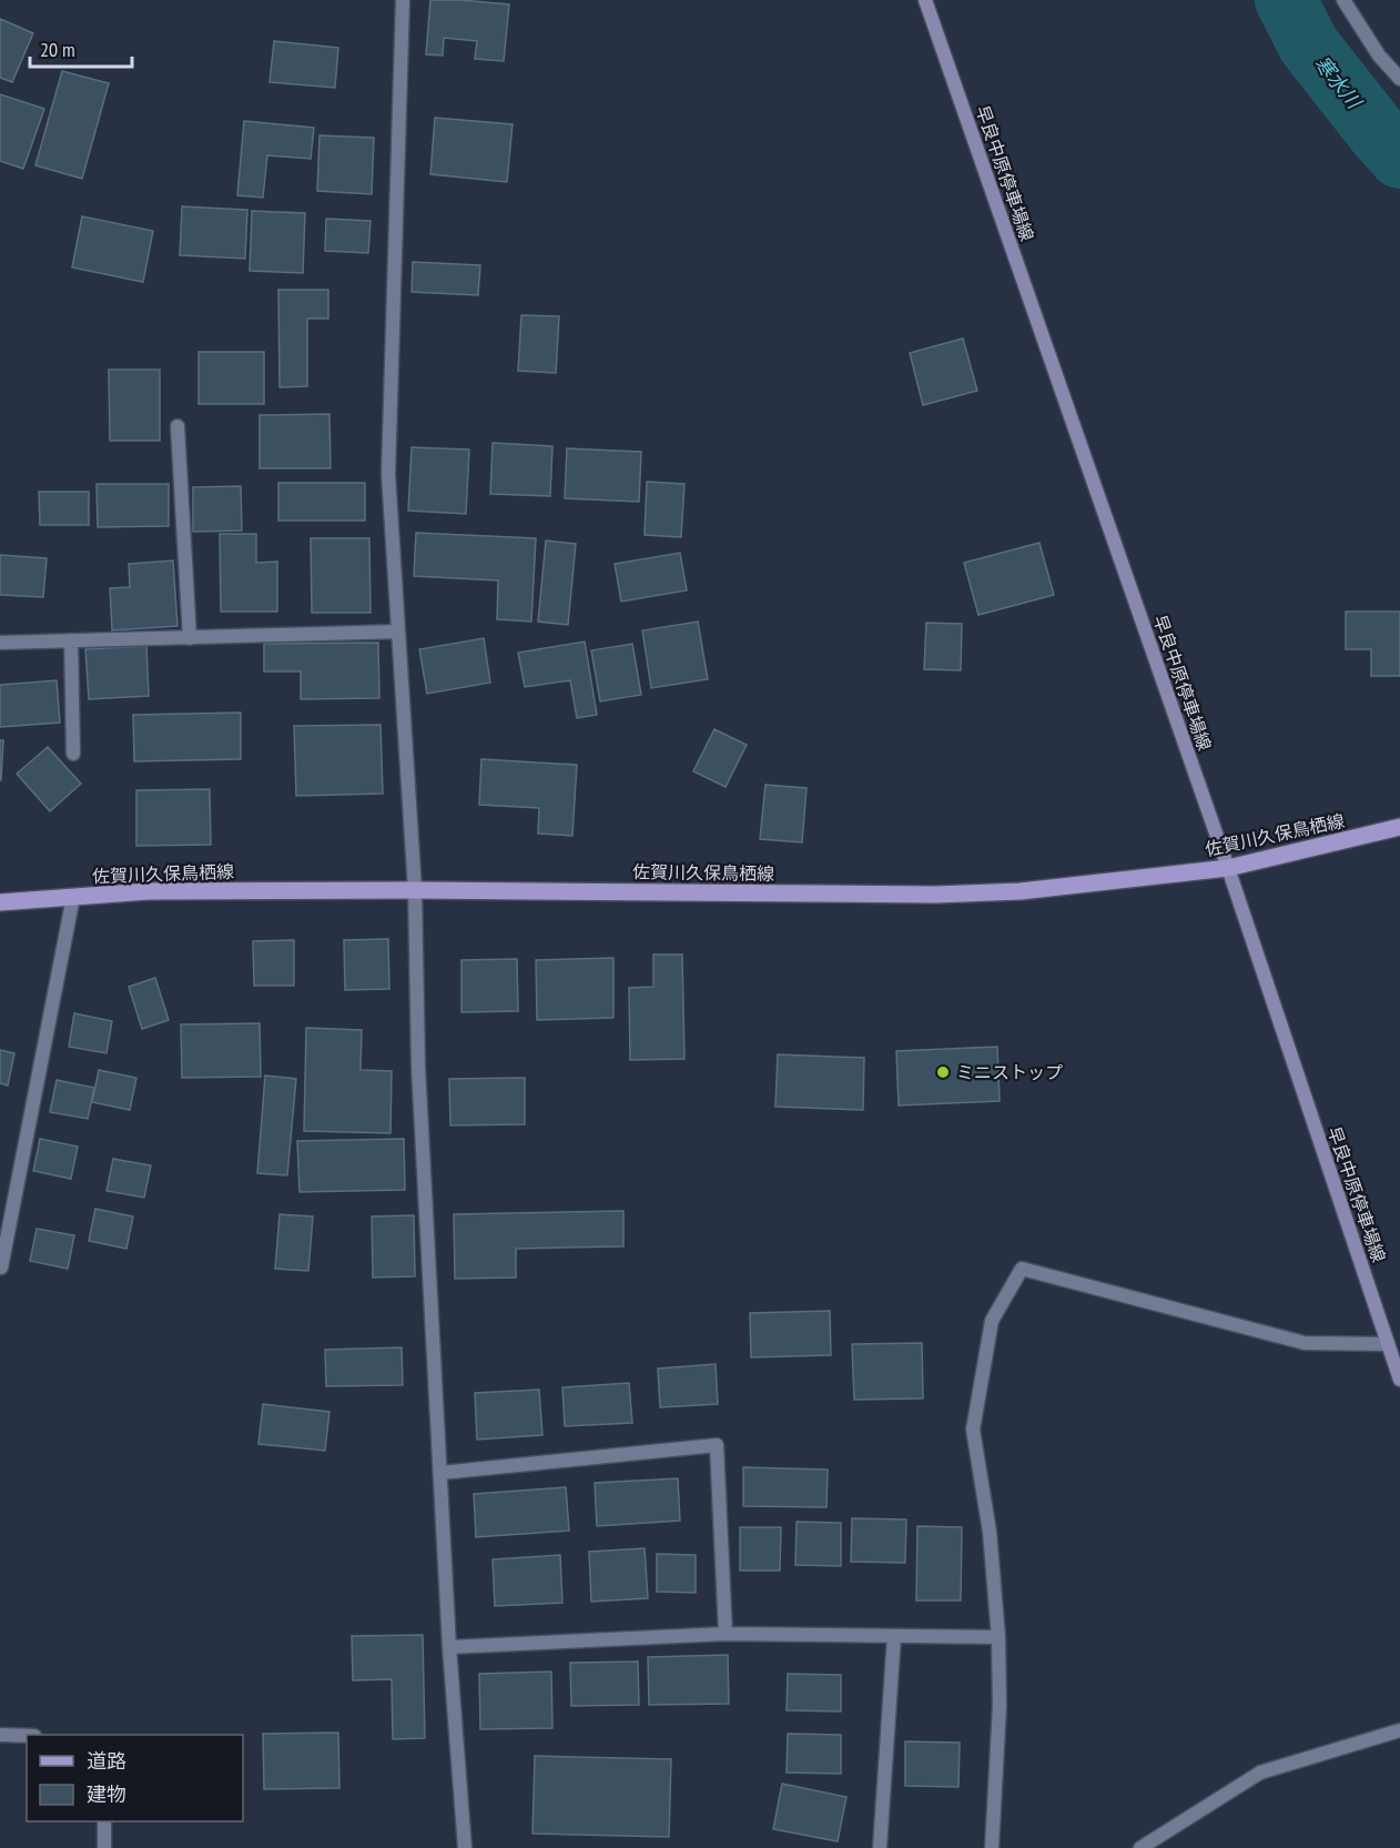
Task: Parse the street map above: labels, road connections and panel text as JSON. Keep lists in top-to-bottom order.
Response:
{
  "streets": {
    "main road": ["早良中原停車場線", "佐賀川久保鳥栖線"]
  },
  "crossings": [
    ["早良中原停車場線", "佐賀川久保鳥栖線"]
  ],
  "water": ["寒水川"],
  "places": ["ミニストップ"],
  "legend": ["道路", "建物"],
  "scale_bar": "20 m"
}
